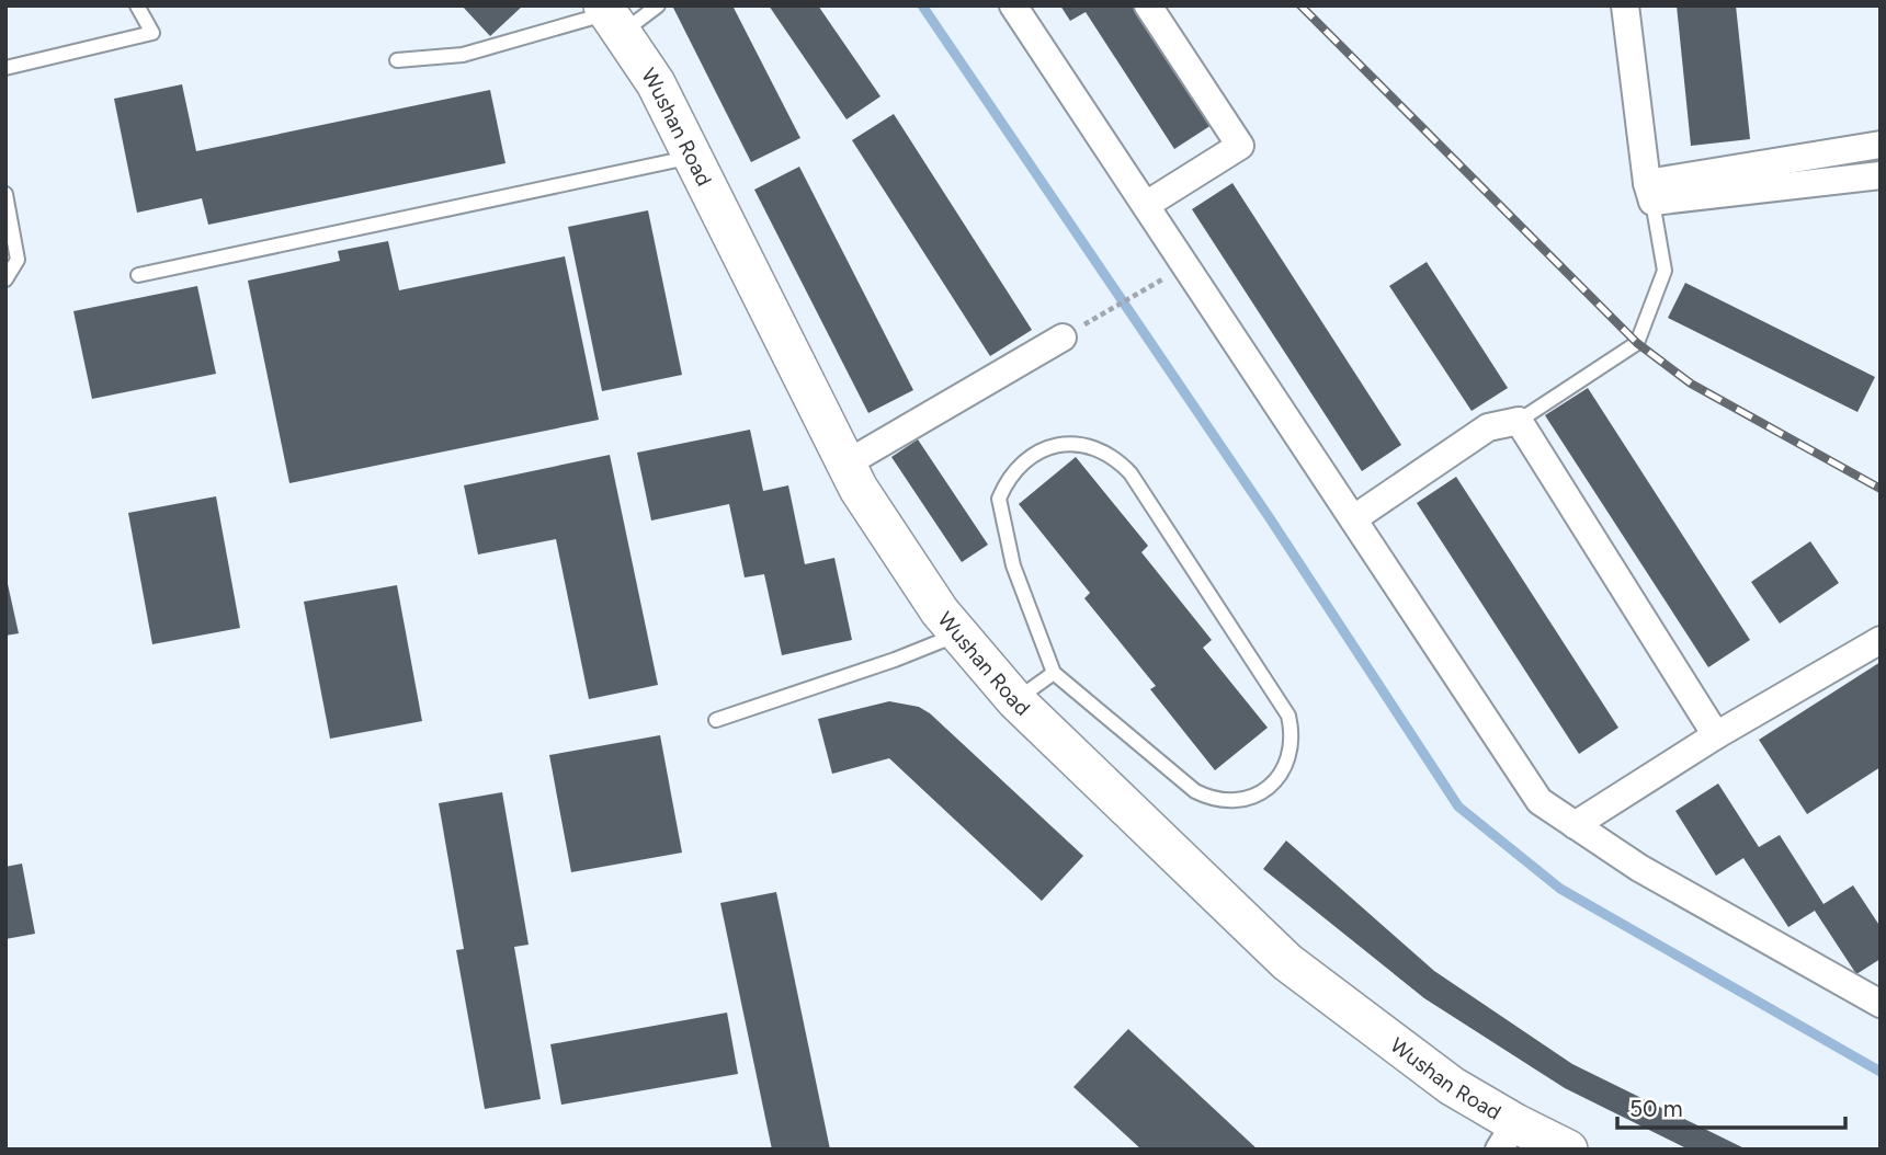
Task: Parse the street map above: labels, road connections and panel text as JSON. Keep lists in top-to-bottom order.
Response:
{
  "streets": {
    "main road": ["Wushan Road"]
  },
  "scale_bar": "50 m"
}
